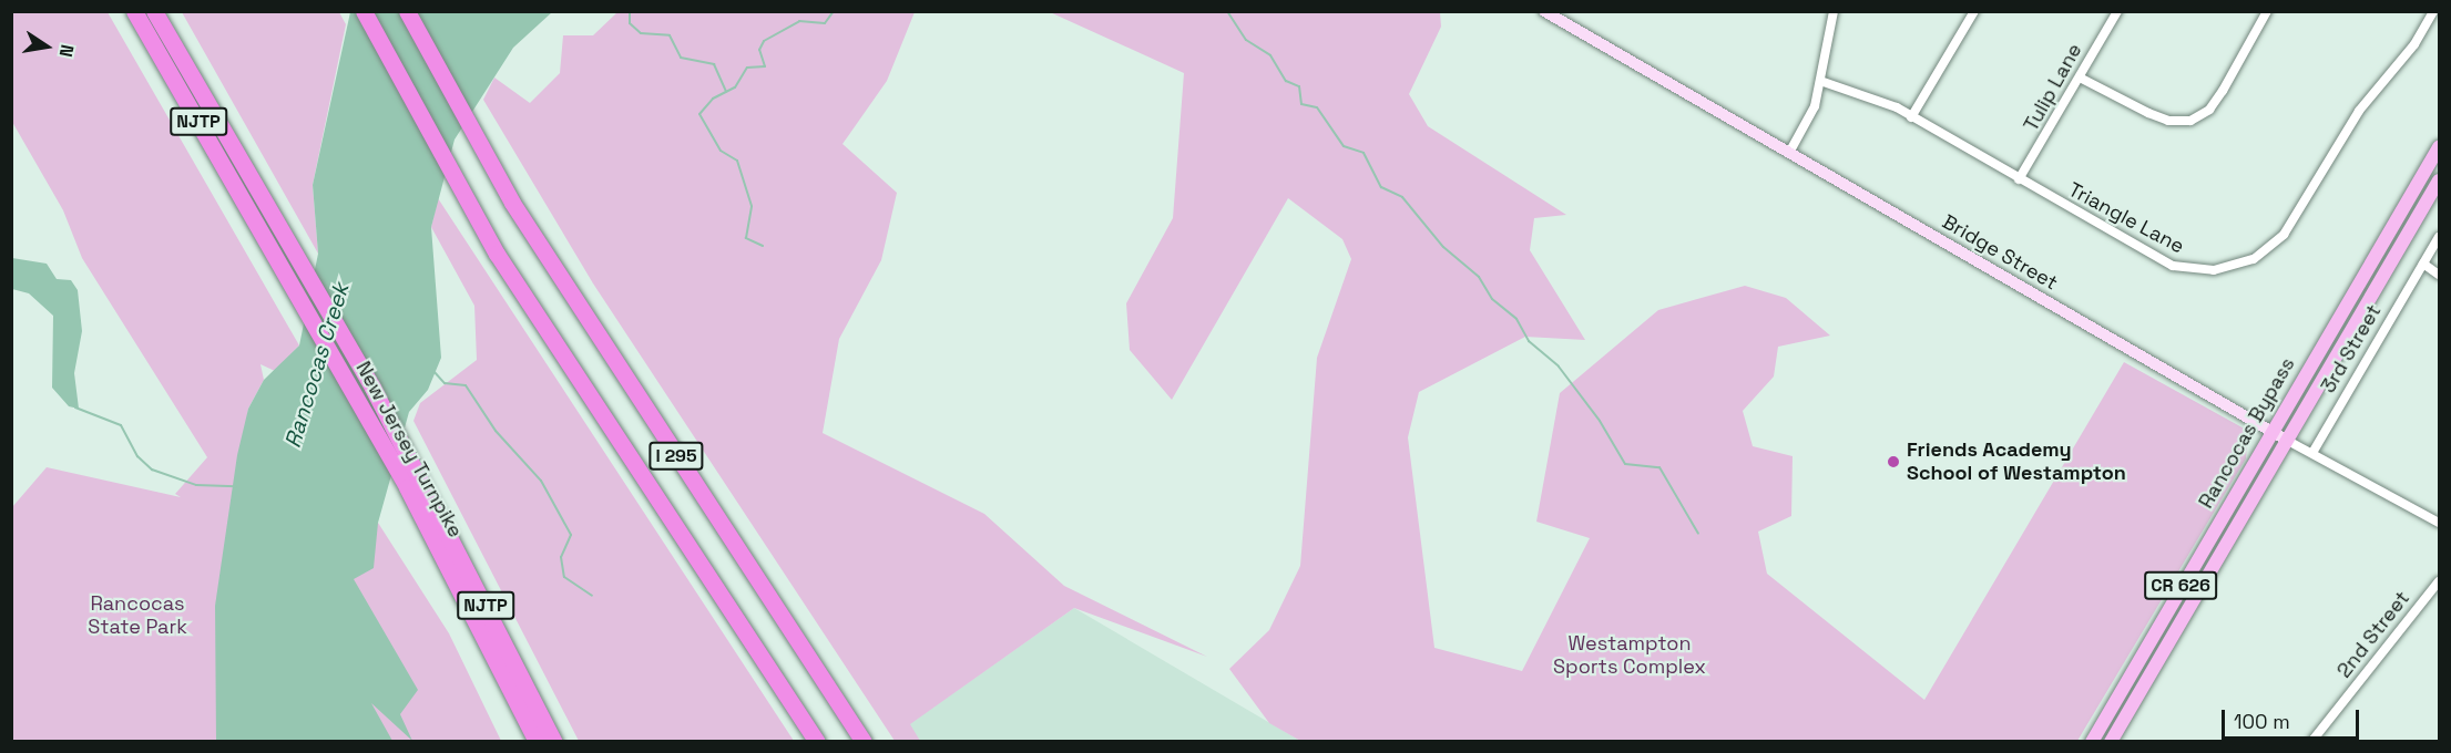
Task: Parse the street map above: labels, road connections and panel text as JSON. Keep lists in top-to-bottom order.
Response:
{
  "streets": {
    "highway": ["NJTP", "New Jersey Turnpike", "I 295"],
    "main road": ["Bridge Street", "Rancocas Bypass", "CR 626"],
    "street": [
      "Tulip Lane",
      "Triangle Lane",
      "3rd Street",
      "2nd Street"
    ]
  },
  "crossings": [
    ["Tulip Lane", "Triangle Lane"],
    ["Bridge Street", "3rd Street"],
    ["Bridge Street", "Rancocas Bypass"]
  ],
  "water": ["Rancocas Creek"],
  "parks": ["Rancocas State Park", "Westampton Sports Complex"],
  "places": ["Friends Academy School of Westampton"],
  "scale_bar": "100 m",
  "north": "right"
}
